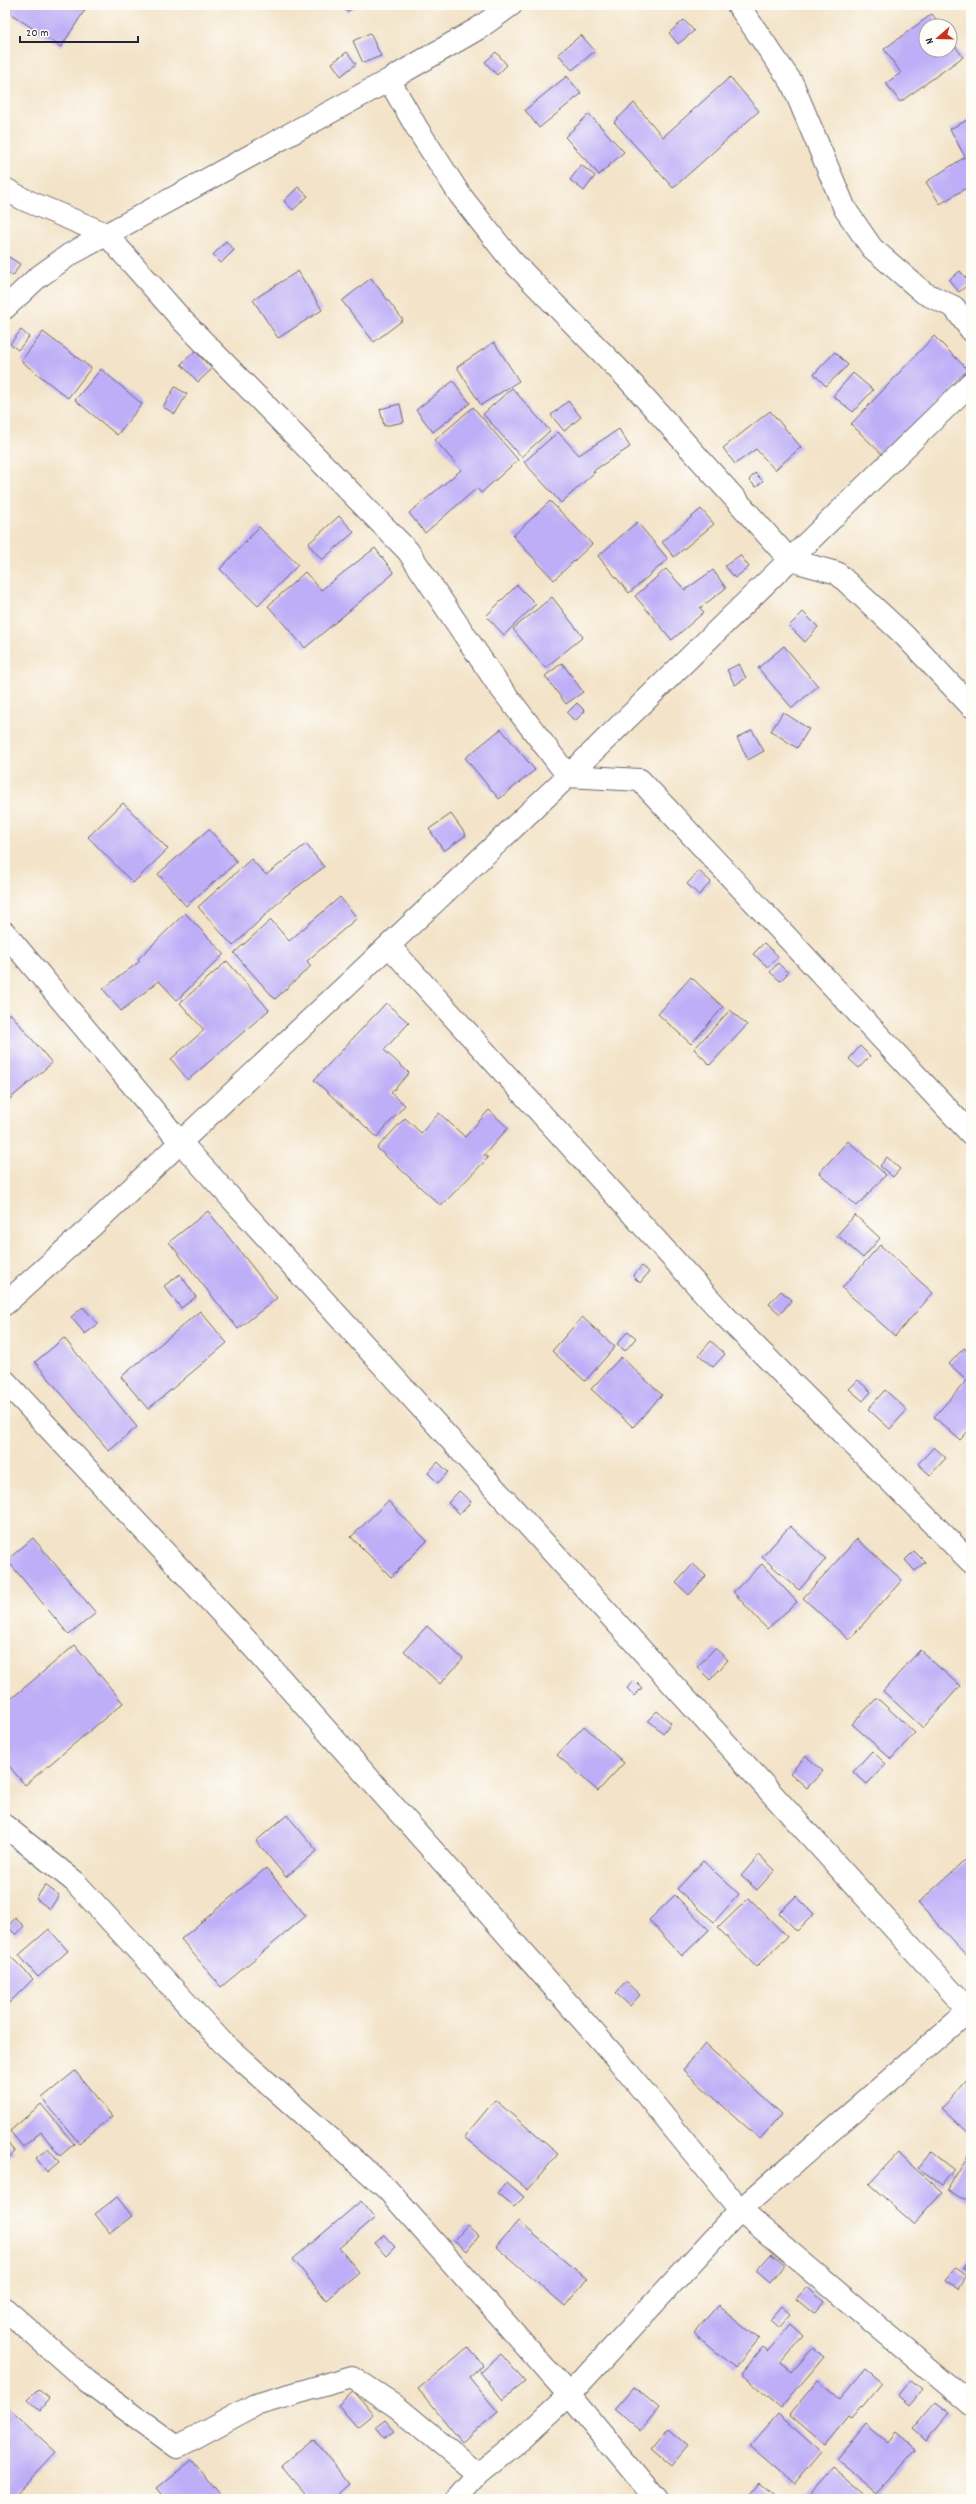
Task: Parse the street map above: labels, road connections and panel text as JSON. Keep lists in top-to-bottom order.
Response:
{
  "scale_bar": "20 m",
  "north": "left"
}
